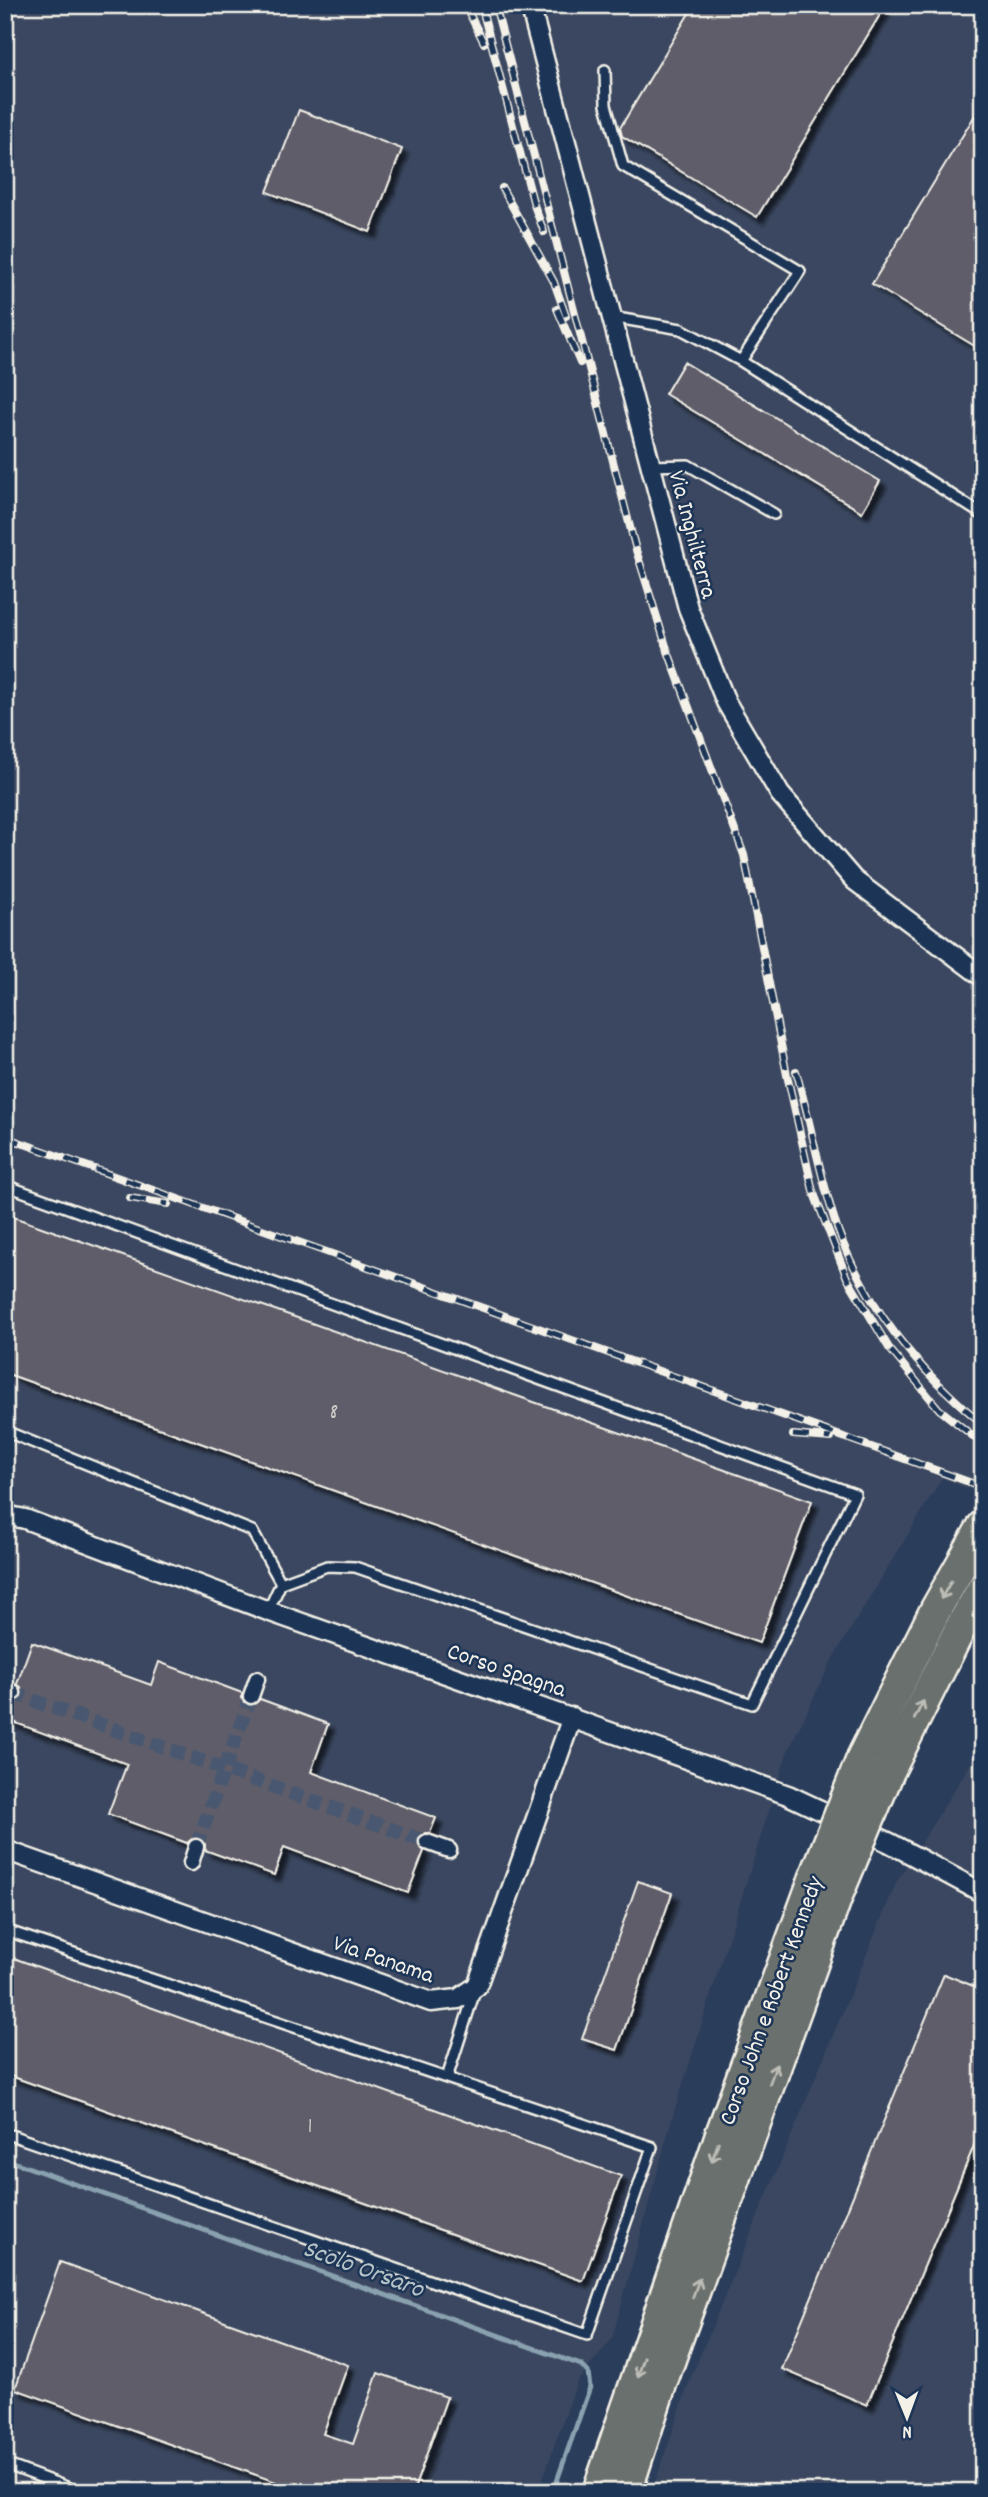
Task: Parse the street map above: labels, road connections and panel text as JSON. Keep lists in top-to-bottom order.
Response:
{
  "streets": {
    "highway": ["Corso John e Robert Kennedy"],
    "street": ["Via Inghilterra", "Corso Spagna", "Via Panama"]
  },
  "water": ["Scolo Orsaro"],
  "house_numbers": ["8", "1"],
  "north": "bottom"
}
